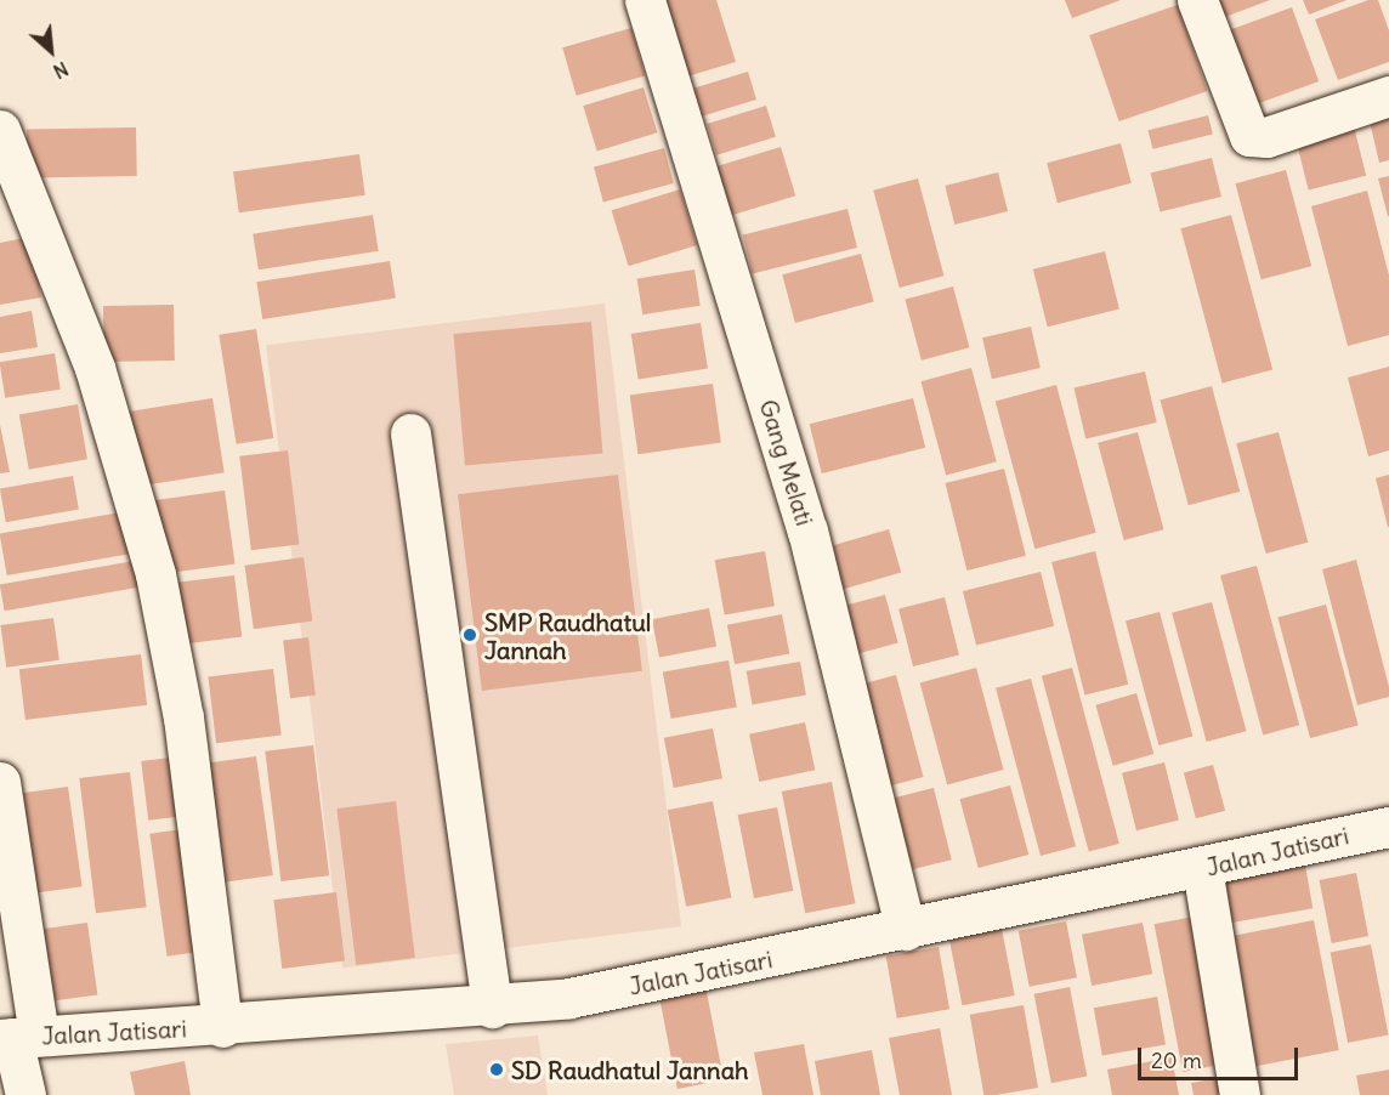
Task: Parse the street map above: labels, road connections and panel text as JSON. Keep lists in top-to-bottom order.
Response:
{
  "streets": {
    "street": ["Gang Melati", "Jalan Jatisari"]
  },
  "crossings": [
    ["Gang Melati", "Jalan Jatisari"]
  ],
  "places": ["SMP Raudhatul Jannah", "SD Raudhatul Jannah"],
  "scale_bar": "20 m",
  "north": "bottom right"
}
